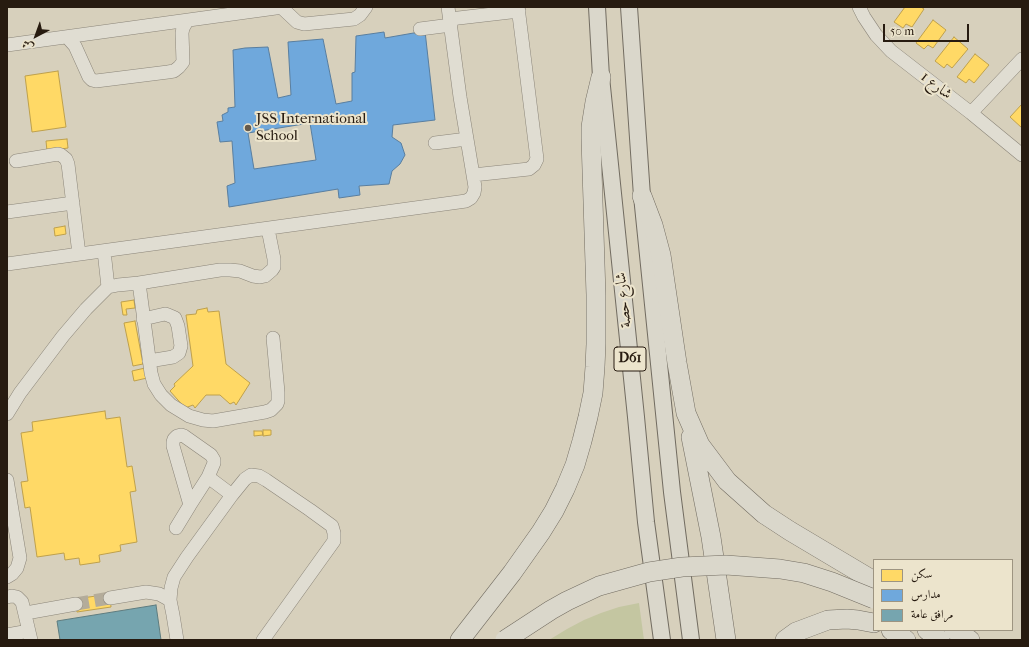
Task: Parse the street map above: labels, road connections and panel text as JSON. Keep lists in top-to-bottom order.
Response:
{
  "streets": {
    "main road": ["شارع حصة", "D61"],
    "street": ["شارع 1"]
  },
  "places": ["JSS International School"],
  "legend": ["سكن", "مدارس", "مرافق عامة"],
  "scale_bar": "50 m",
  "north": "bottom left"
}
